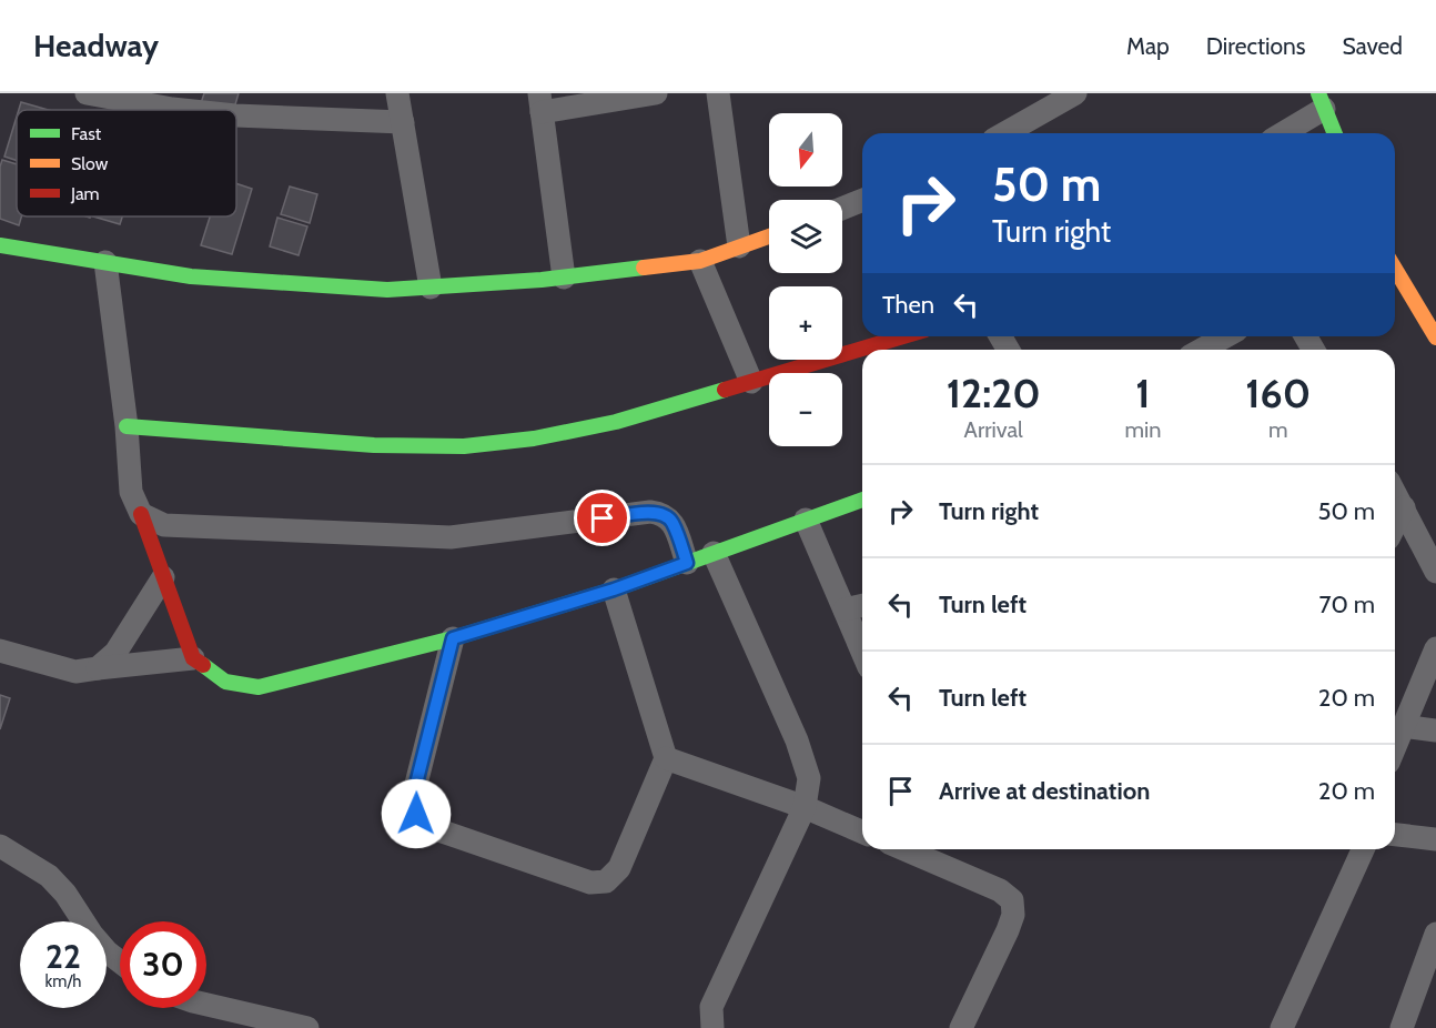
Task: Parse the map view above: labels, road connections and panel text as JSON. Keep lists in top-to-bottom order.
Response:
{
  "legend": ["Fast", "Slow", "Jam"],
  "north": "bottom",
  "page": {
    "header": "Headway",
    "nav": ["Map", "Directions", "Saved"],
    "map_buttons": ["+", "−"],
    "turn": ["50 m", "Turn right"],
    "then": "Then",
    "eta": [
      "12:20",
      "Arrival",
      "1",
      "min",
      "160",
      "m"
    ],
    "list": [
      {
        "name": "Turn right",
        "value": "50 m"
      },
      {
        "name": "Turn left",
        "value": "70 m"
      },
      {
        "name": "Turn left",
        "value": "20 m"
      },
      {
        "name": "Arrive at destination",
        "value": "20 m"
      }
    ],
    "speed": "22 km/h",
    "limit": "30"
  }
}
